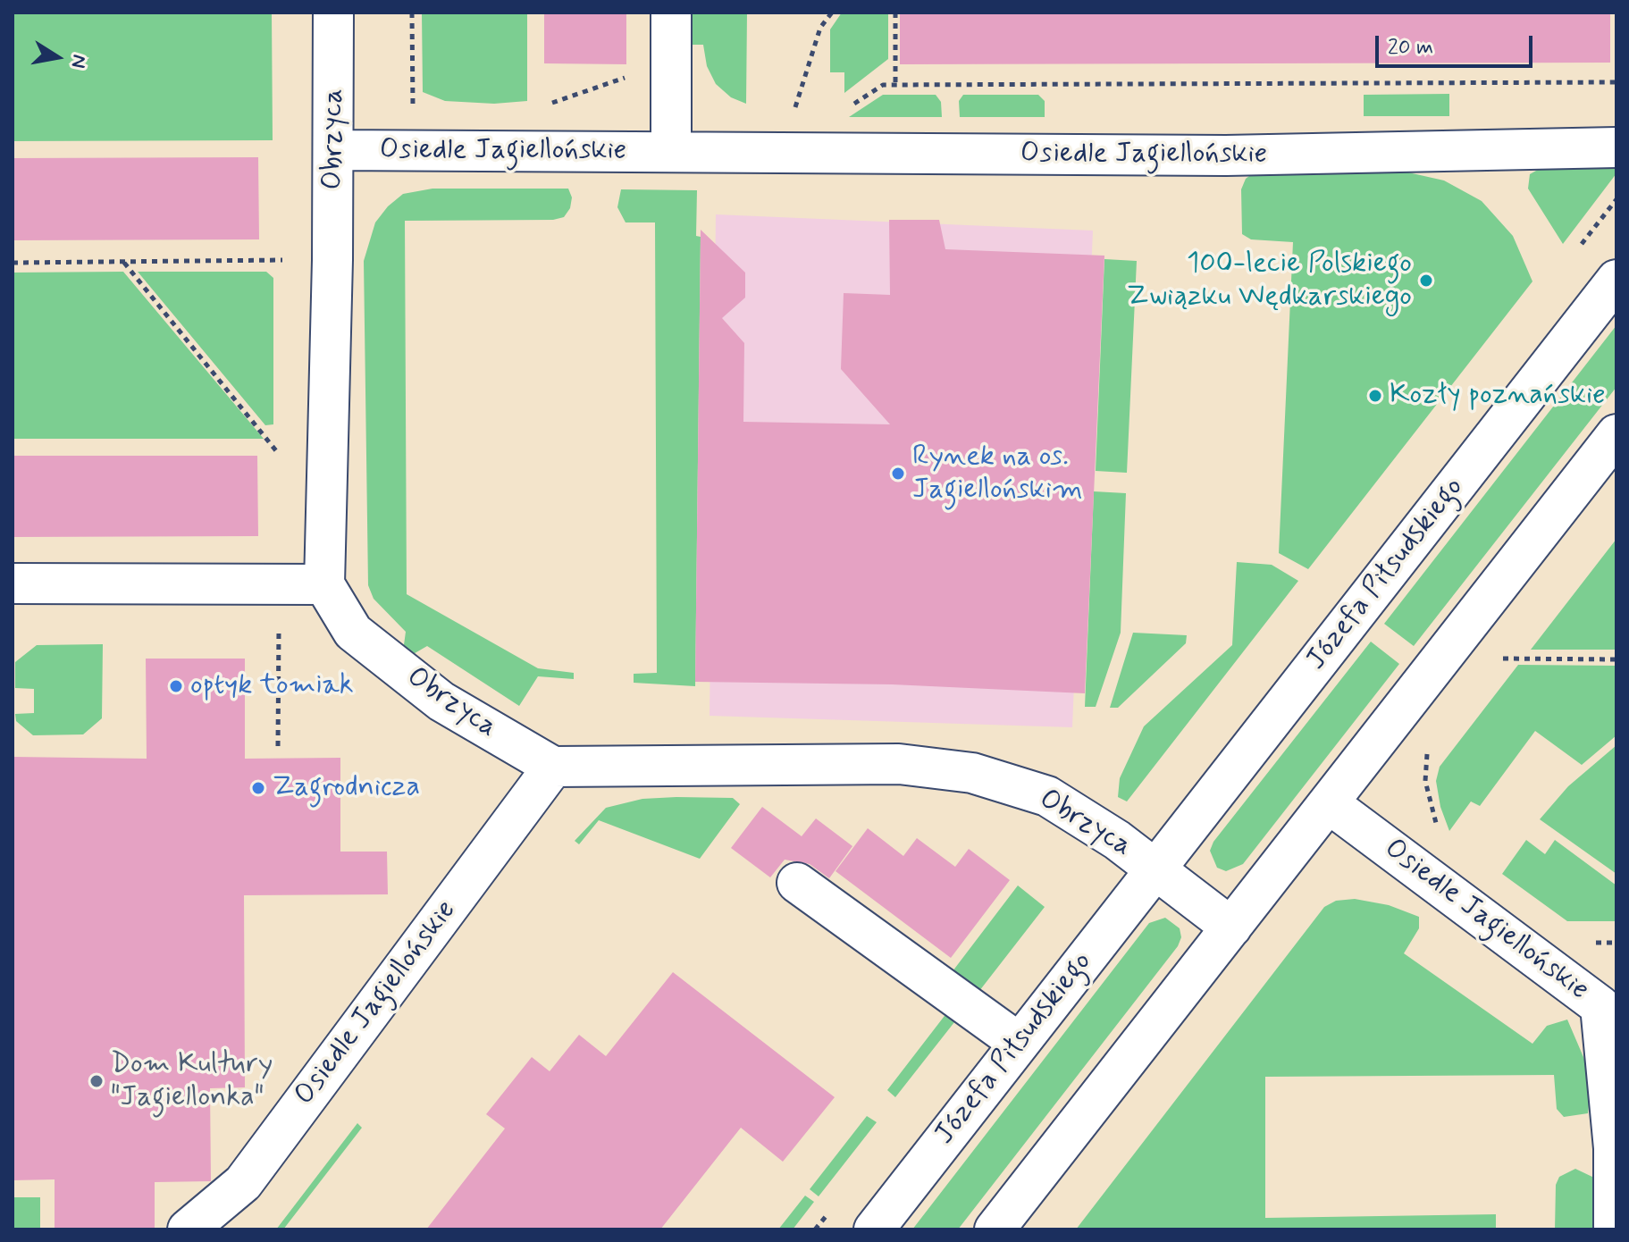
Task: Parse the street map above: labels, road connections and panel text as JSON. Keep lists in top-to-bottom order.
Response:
{
  "streets": {
    "street": ["Obrzyca", "Osiedle Jagiellońskie", "Józefa Piłsudskiego"]
  },
  "crossings": [
    ["Obrzyca", "Osiedle Jagiellońskie"],
    ["Obrzyca", "Józefa Piłsudskiego"]
  ],
  "places": [
    "100-lecie Polskiego Związku Wędkarskiego",
    "Kozły poznańskie",
    "Rynek na os. Jagiellońskim",
    "optyk tomiak",
    "Zagrodnicza",
    "Dom Kultury \"Jagiellonka\""
  ],
  "scale_bar": "20 m",
  "north": "right"
}
